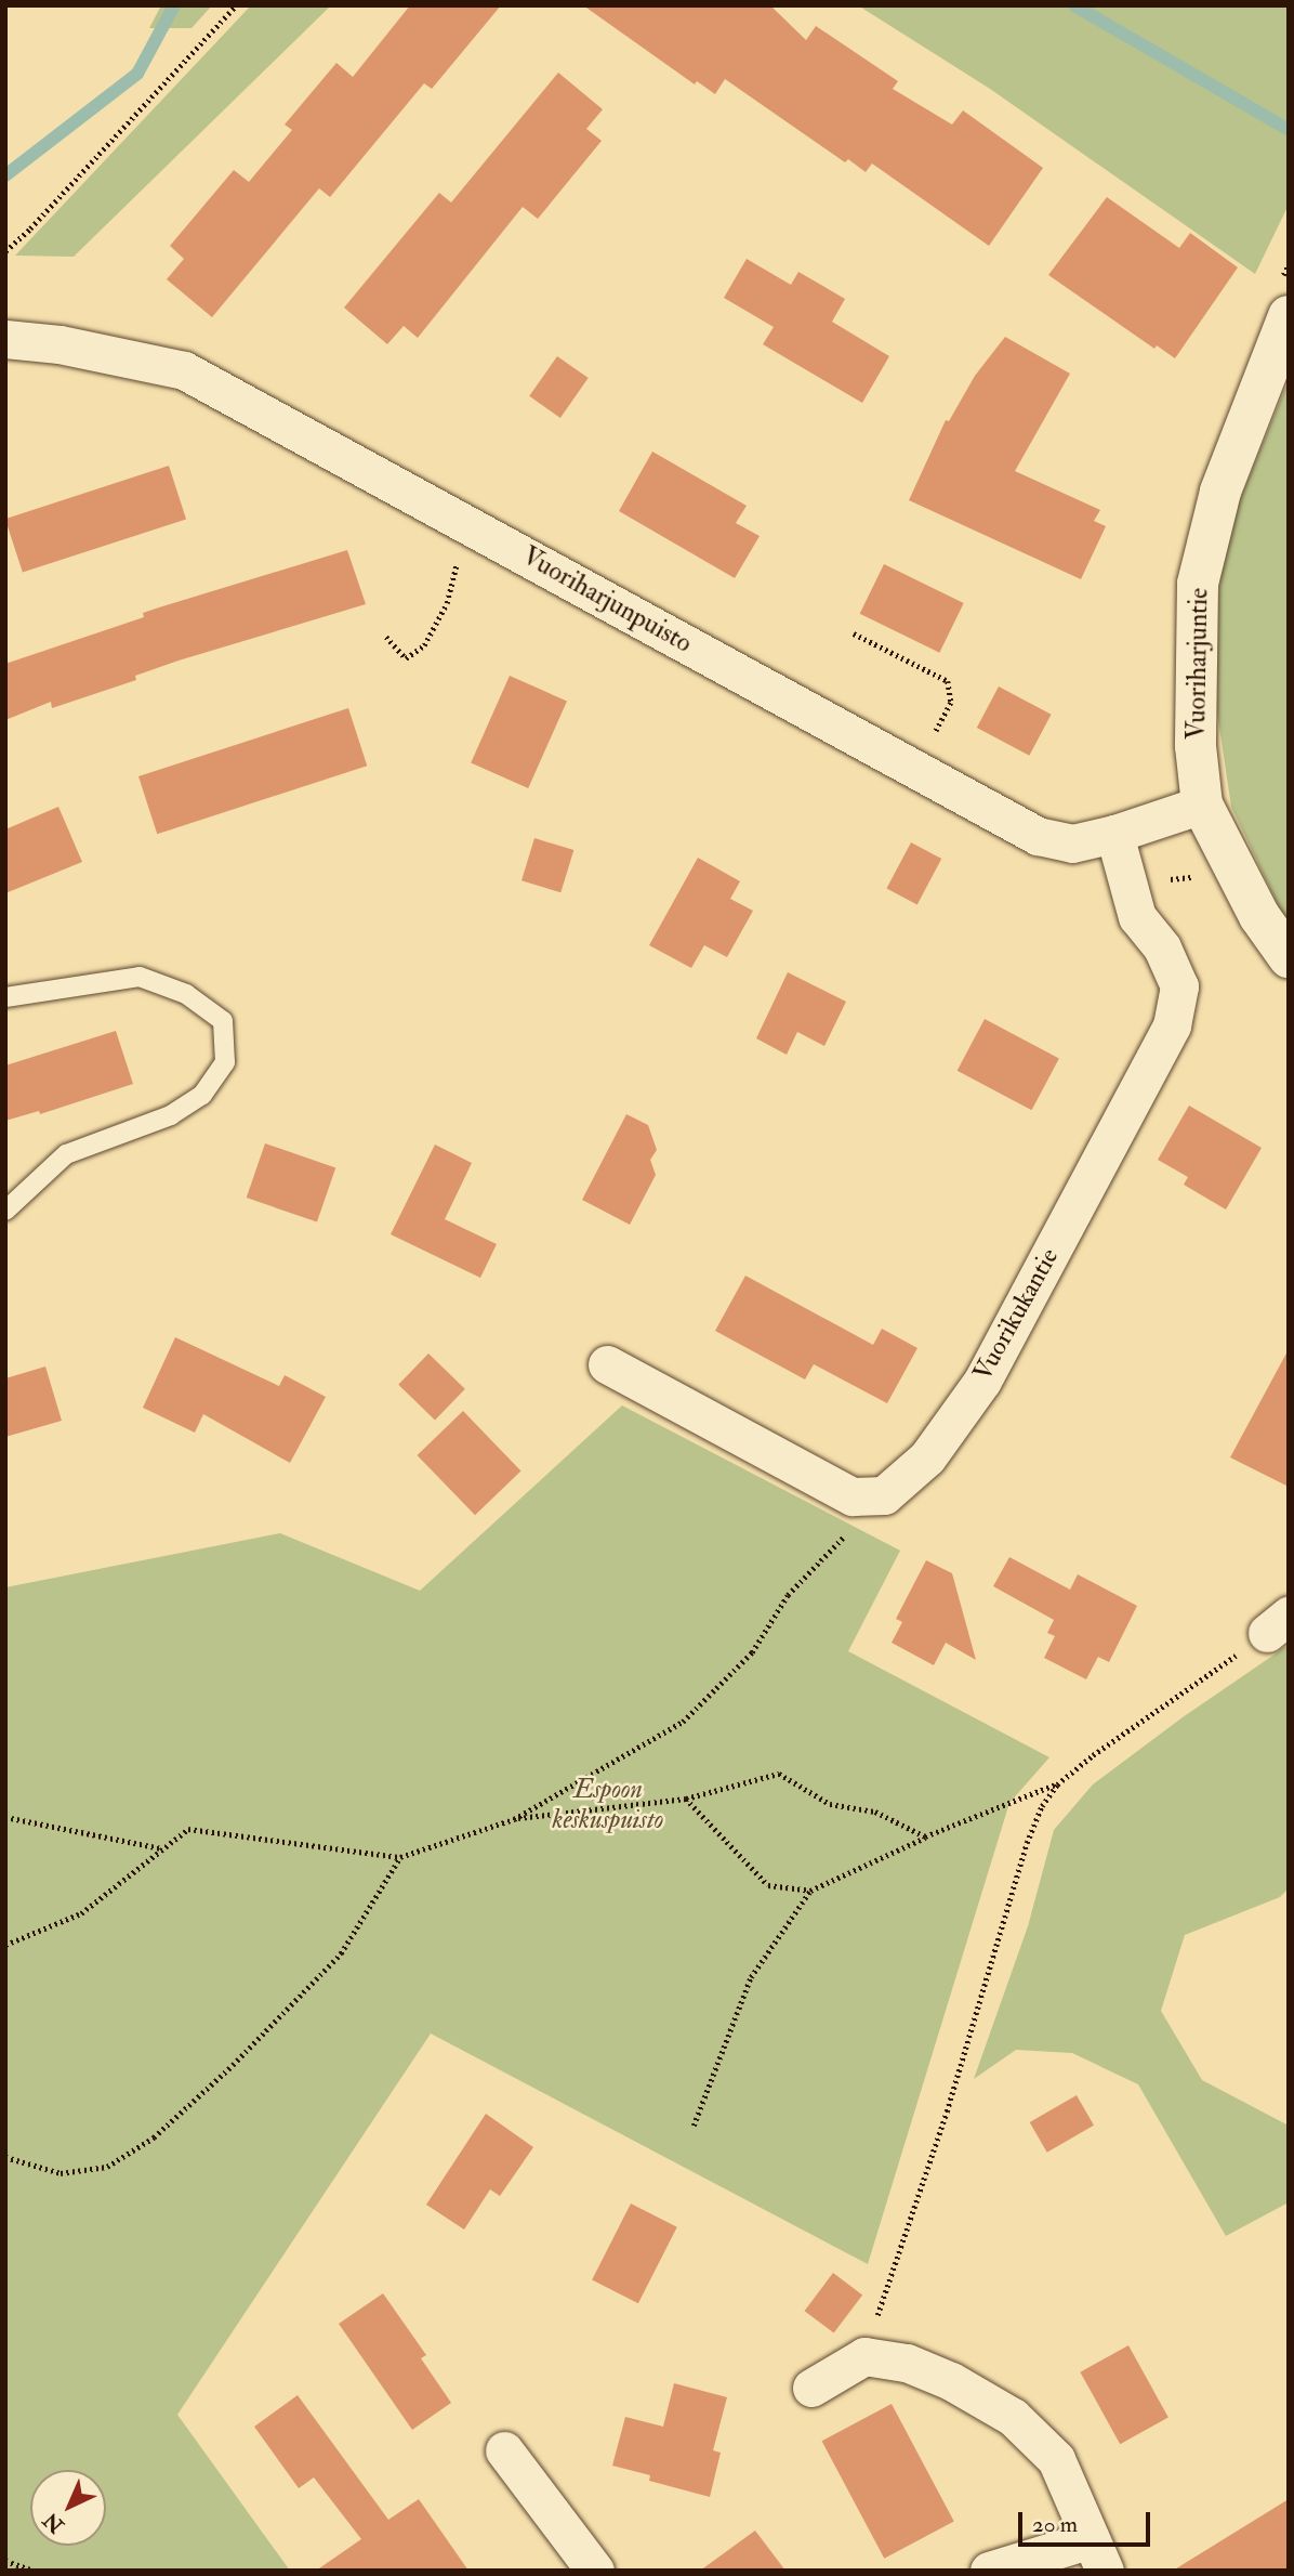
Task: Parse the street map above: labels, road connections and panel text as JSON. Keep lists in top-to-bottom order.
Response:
{
  "streets": {
    "street": ["Vuoriharjunpuisto", "Vuoriharjuntie", "Vuorikukantie"]
  },
  "crossings": [
    ["Vuoriharjunpuisto", "Vuoriharjuntie"],
    ["Vuoriharjunpuisto", "Vuorikukantie"]
  ],
  "parks": ["Espoon keskuspuisto"],
  "scale_bar": "20 m",
  "north": "bottom left"
}
